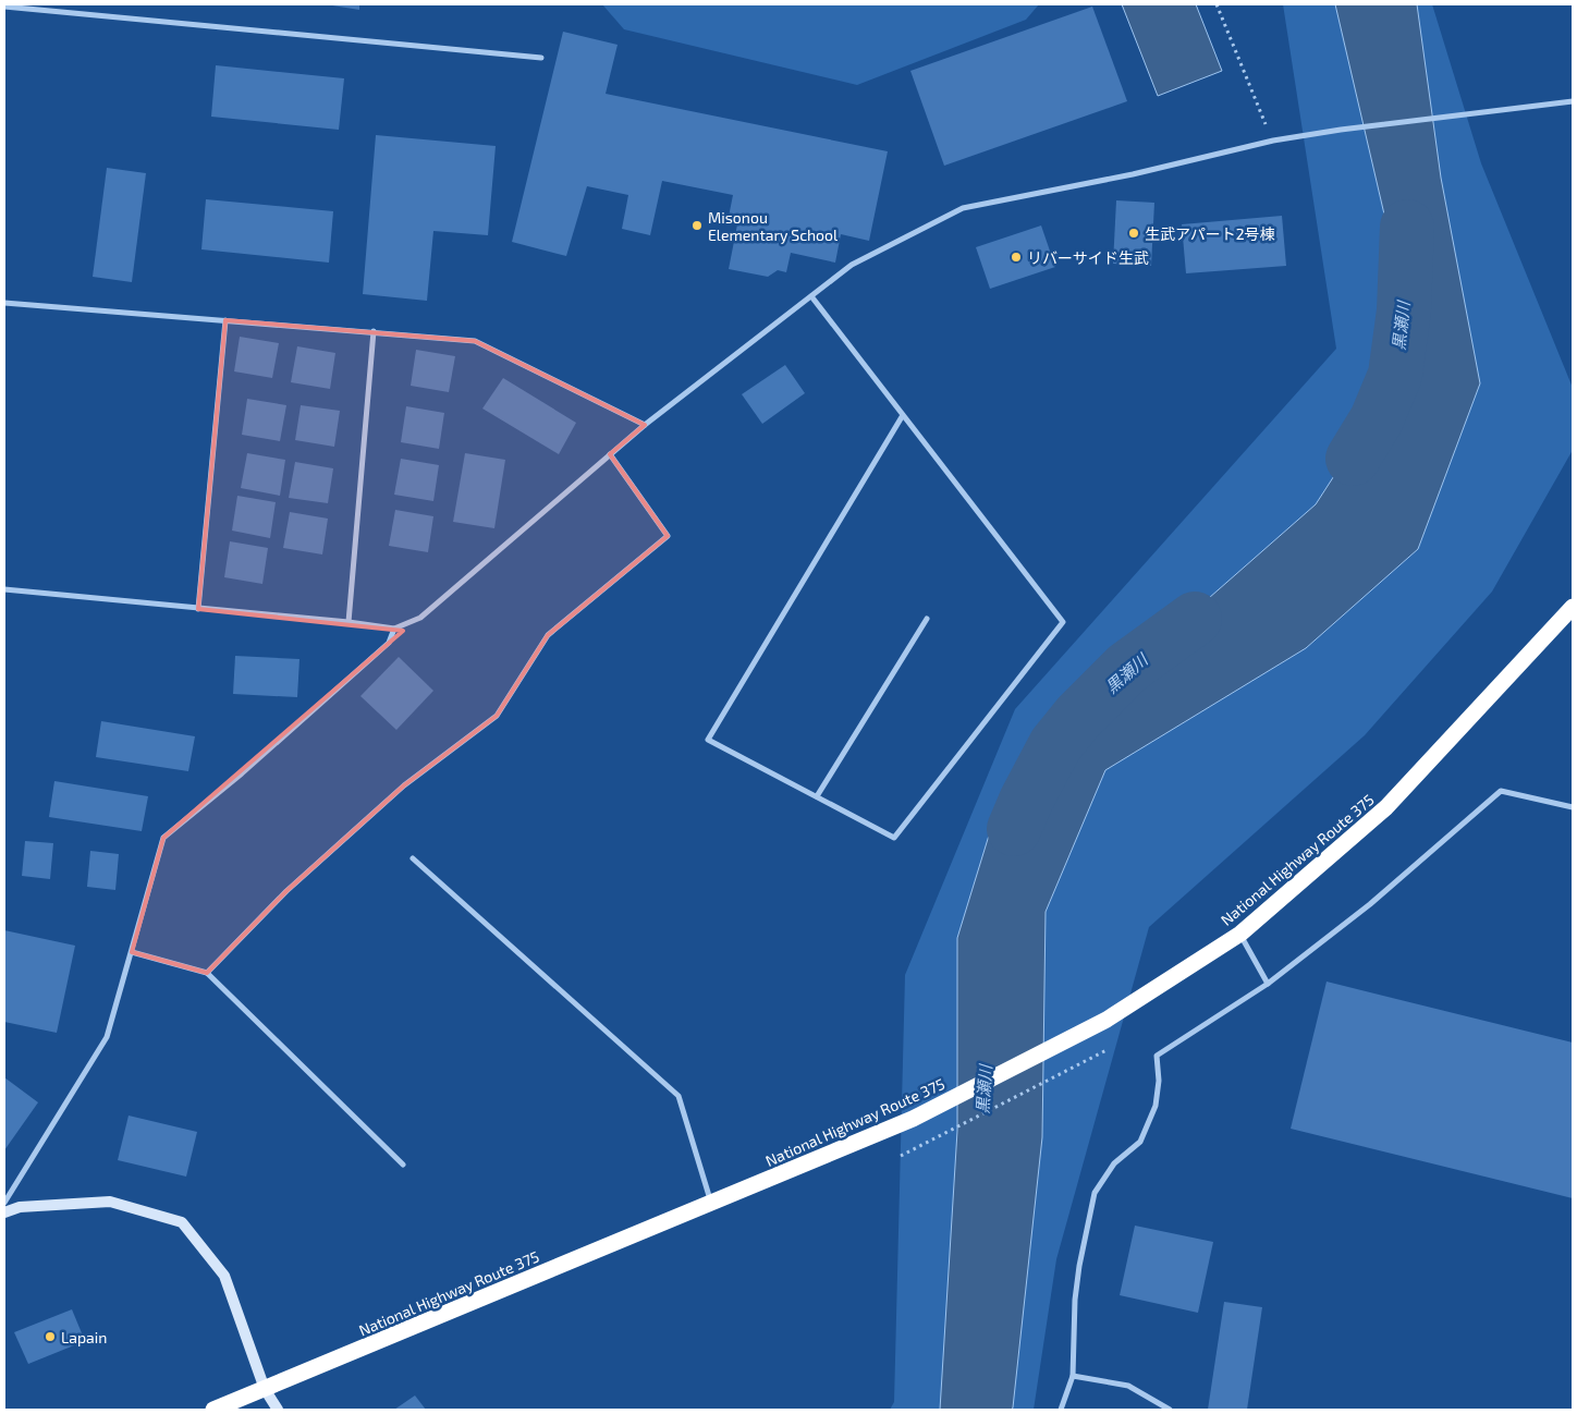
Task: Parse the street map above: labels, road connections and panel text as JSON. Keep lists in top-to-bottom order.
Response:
{
  "streets": {
    "highway": ["National Highway Route 375"]
  },
  "water": ["黒瀬川"],
  "places": [
    "Misonou Elementary School",
    "生武アパート2号棟",
    "リバーサイド生武",
    "Lapain"
  ]
}
